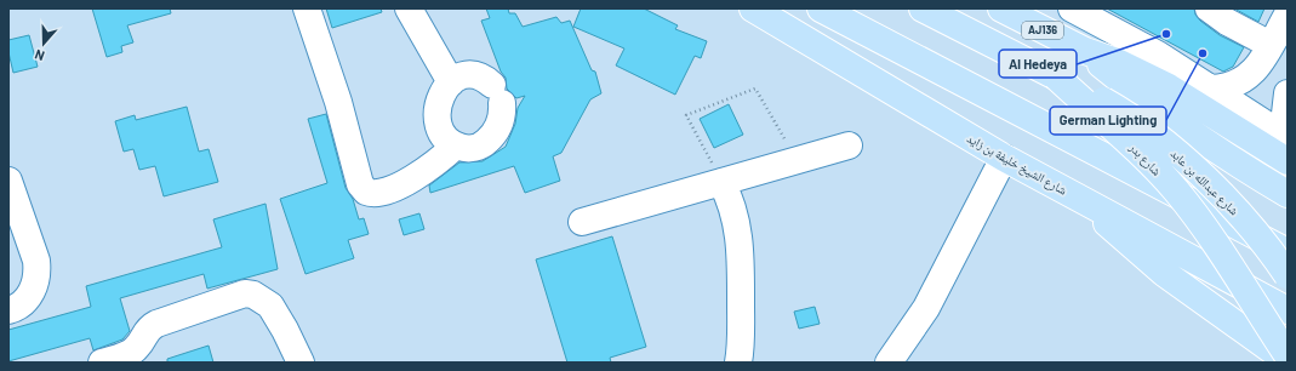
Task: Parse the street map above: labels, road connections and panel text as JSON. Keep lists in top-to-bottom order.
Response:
{
  "streets": {
    "main road": [
      "AJ136",
      "شارع بدر",
      "شارع الشيخ خليفة بن زايد",
      "شارع عبدالله بن عابد"
    ]
  },
  "crossings": [
    ["شارع بدر", "شارع عبدالله بن عابد"]
  ],
  "places": ["Al Hedeya", "German Lighting"],
  "north": "bottom"
}
